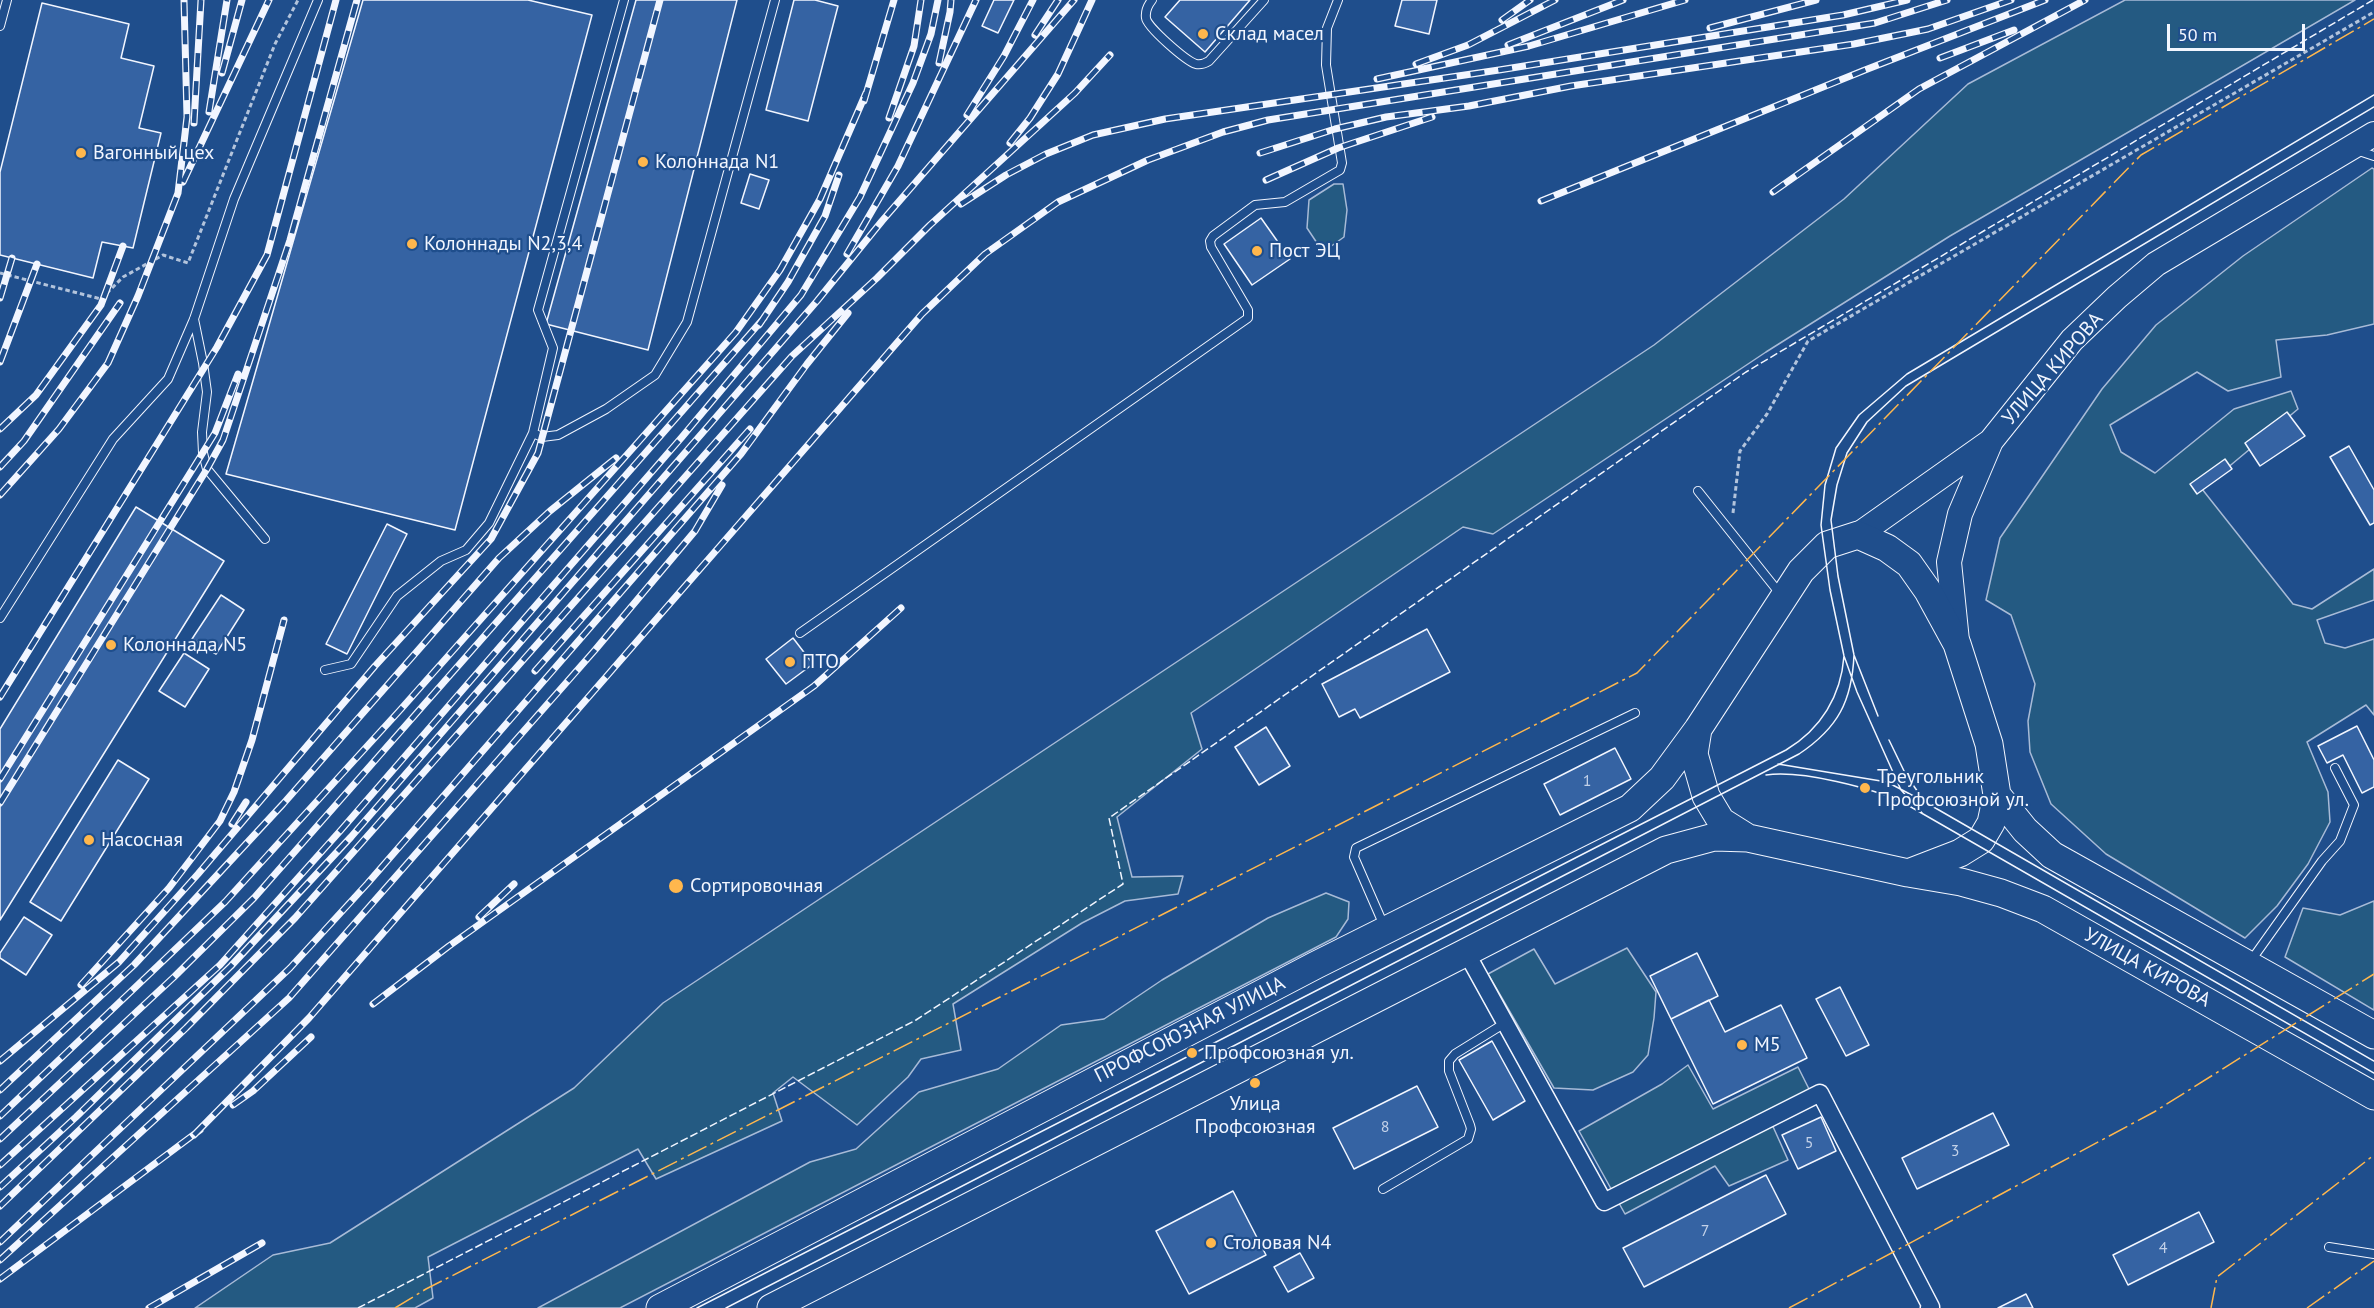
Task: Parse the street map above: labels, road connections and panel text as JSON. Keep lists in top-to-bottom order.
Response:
{
  "streets": {
    "main road": ["УЛИЦА КИРОВА", "ПРОФСОЮЗНАЯ УЛИЦА"]
  },
  "crossings": [
    ["УЛИЦА КИРОВА", "ПРОФСОЮЗНАЯ УЛИЦА"]
  ],
  "places": [
    "Склад масел",
    "Вагонный цех",
    "Колоннада N1",
    "Колоннады N2,3,4",
    "Пост ЭЦ",
    "Колоннада N5",
    "ПТО",
    "Треугольник Профсоюзной ул.",
    "Насосная",
    "Сортировочная",
    "М5",
    "Профсоюзная ул.",
    "Улица Профсоюзная",
    "Столовая N4"
  ],
  "house_numbers": [
    "1",
    "8",
    "5",
    "3",
    "7",
    "4"
  ],
  "scale_bar": "50 m"
}
